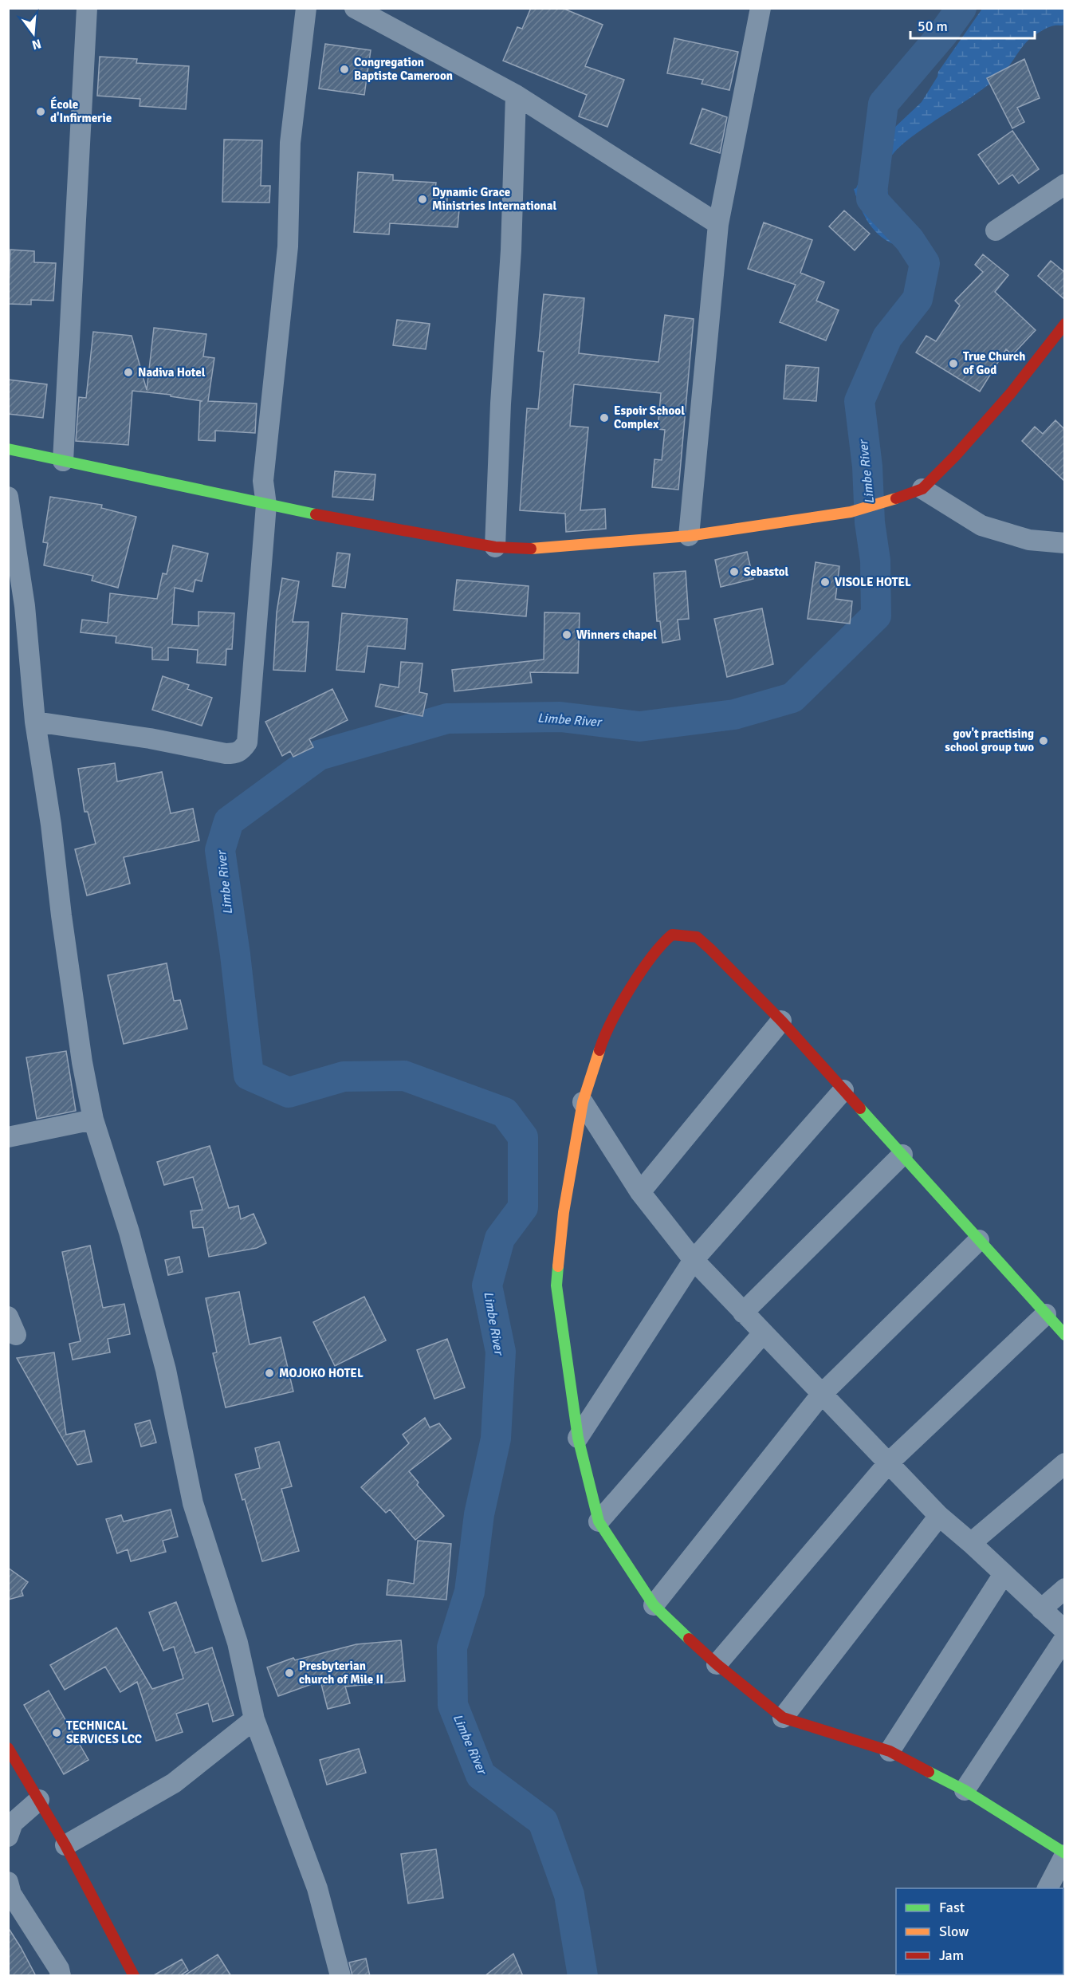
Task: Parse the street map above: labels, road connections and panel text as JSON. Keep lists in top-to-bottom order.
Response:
{
  "water": ["Limbe River"],
  "places": [
    "Congregation Baptiste Cameroon",
    "École d'Infirmerie",
    "Dynamic Grace Ministries International",
    "True Church of God",
    "Nadiva Hotel",
    "Espoir School Complex",
    "Sebastol",
    "VISOLE HOTEL",
    "Winners chapel",
    "gov't practising school group two",
    "MOJOKO HOTEL",
    "Presbyterian church of Mile II",
    "TECHNICAL SERVICES LCC"
  ],
  "legend": ["Fast", "Slow", "Jam"],
  "scale_bar": "50 m",
  "north": "bottom"
}
